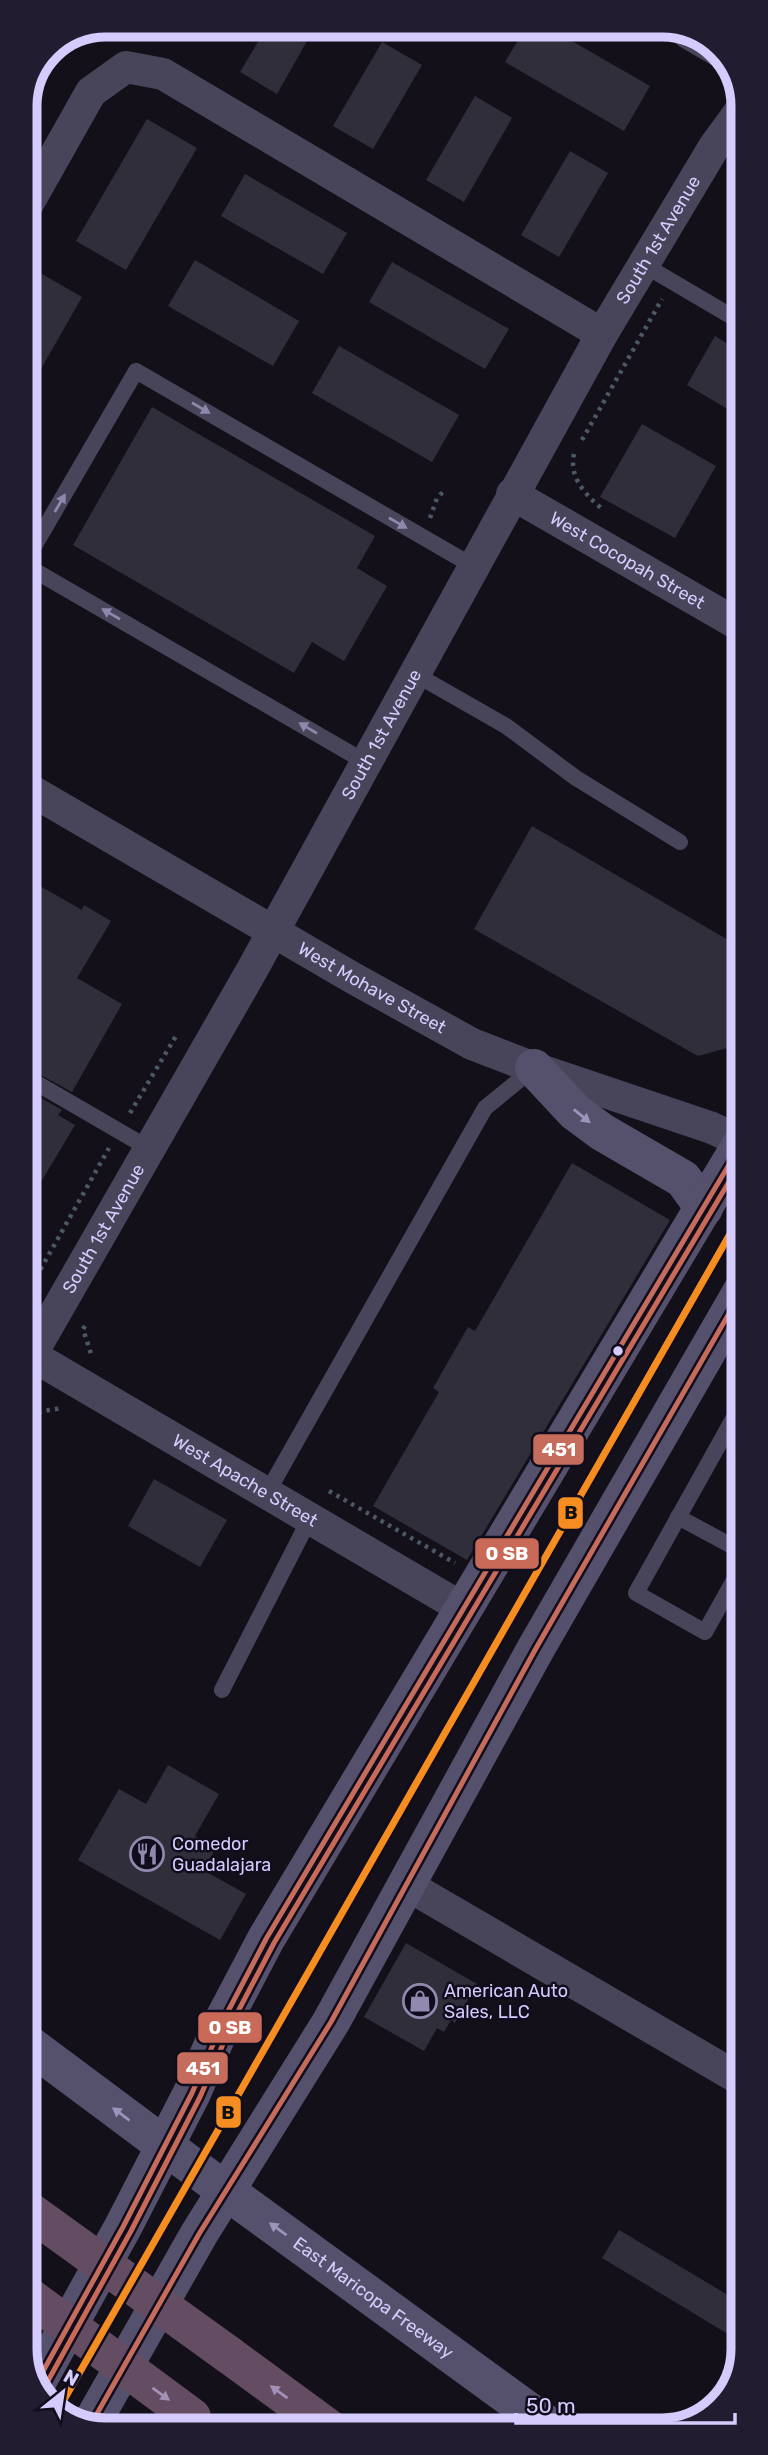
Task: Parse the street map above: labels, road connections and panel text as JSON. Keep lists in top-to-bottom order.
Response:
{
  "streets": {
    "main road": ["East Maricopa Freeway"],
    "street": [
      "South 1st Avenue",
      "West Cocopah Street",
      "West Mohave Street",
      "West Apache Street"
    ]
  },
  "crossings": [
    ["South 1st Avenue", "West Cocopah Street"],
    ["South 1st Avenue", "West Mohave Street"]
  ],
  "one_way": ["East Maricopa Freeway"],
  "places": {
    "restaurant": ["Comedor Guadalajara"],
    "shop": ["American Auto Sales, LLC"]
  },
  "lines": ["transit line 451", "transit line B"],
  "scale_bar": "50 m",
  "north": "top right"
}
